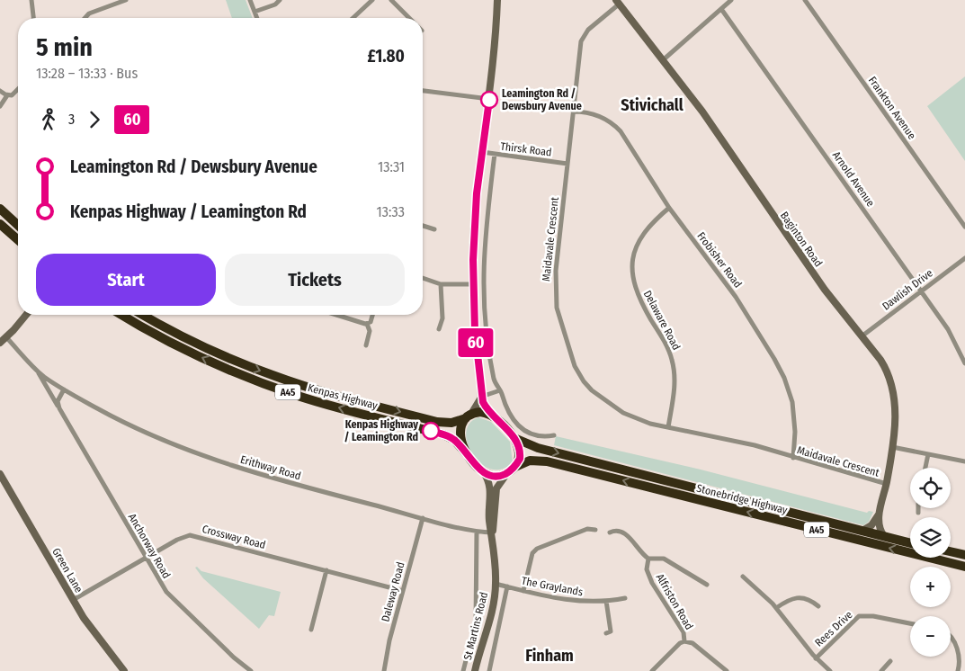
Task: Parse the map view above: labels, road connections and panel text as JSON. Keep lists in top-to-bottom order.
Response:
{
  "streets": {
    "highway": ["A45", "Kenpas Highway", "Stonebridge Highway"],
    "street": [
      "Frankton Avenue",
      "Thirsk Road",
      "Arnold Avenue",
      "Maidavale Crescent",
      "Baginton Road",
      "Frobisher Road",
      "Dawlish Drive",
      "Delaware Road",
      "Erithway Road",
      "Crossway Road",
      "Anchorway Road",
      "Green Lane",
      "The Graylands",
      "Daleway Road",
      "Alfriston Road",
      "St Martins Road",
      "Rees Drive"
    ]
  },
  "crossings": [
    ["Thirsk Road", "Maidavale Crescent"],
    ["Arnold Avenue", "Dawlish Drive"],
    ["Maidavale Crescent", "Baginton Road"],
    ["Maidavale Crescent", "Frobisher Road"],
    ["Maidavale Crescent", "Delaware Road"],
    ["Baginton Road", "Dawlish Drive"],
    ["Baginton Road", "Stonebridge Highway"],
    ["Frobisher Road", "Delaware Road"],
    ["Kenpas Highway", "Stonebridge Highway"],
    ["Kenpas Highway", "St Martins Road"],
    ["Erithway Road", "Anchorway Road"],
    ["Erithway Road", "Daleway Road"],
    ["Erithway Road", "St Martins Road"],
    ["Stonebridge Highway", "St Martins Road"],
    ["Crossway Road", "Anchorway Road"],
    ["Crossway Road", "Green Lane"],
    ["Crossway Road", "Daleway Road"],
    ["The Graylands", "St Martins Road"]
  ],
  "districts": ["Stivichall", "Finham"],
  "places": ["Leamington Rd / Dewsbury Avenue", "Kenpas Highway / Leamington Rd"],
  "lines": ["bus line 60"],
  "page": {
    "on_map": "60",
    "heading": ["5 min", "13:28 – 13:33 · Bus", "£1.80"],
    "legs": ["3", "60"],
    "list": [
      {
        "name": "Leamington Rd / Dewsbury Avenue",
        "value": "13:31"
      },
      {
        "name": "Kenpas Highway / Leamington Rd",
        "value": "13:33"
      }
    ],
    "buttons": ["Start", "Tickets"],
    "map_buttons": ["+", "−"]
  }
}
